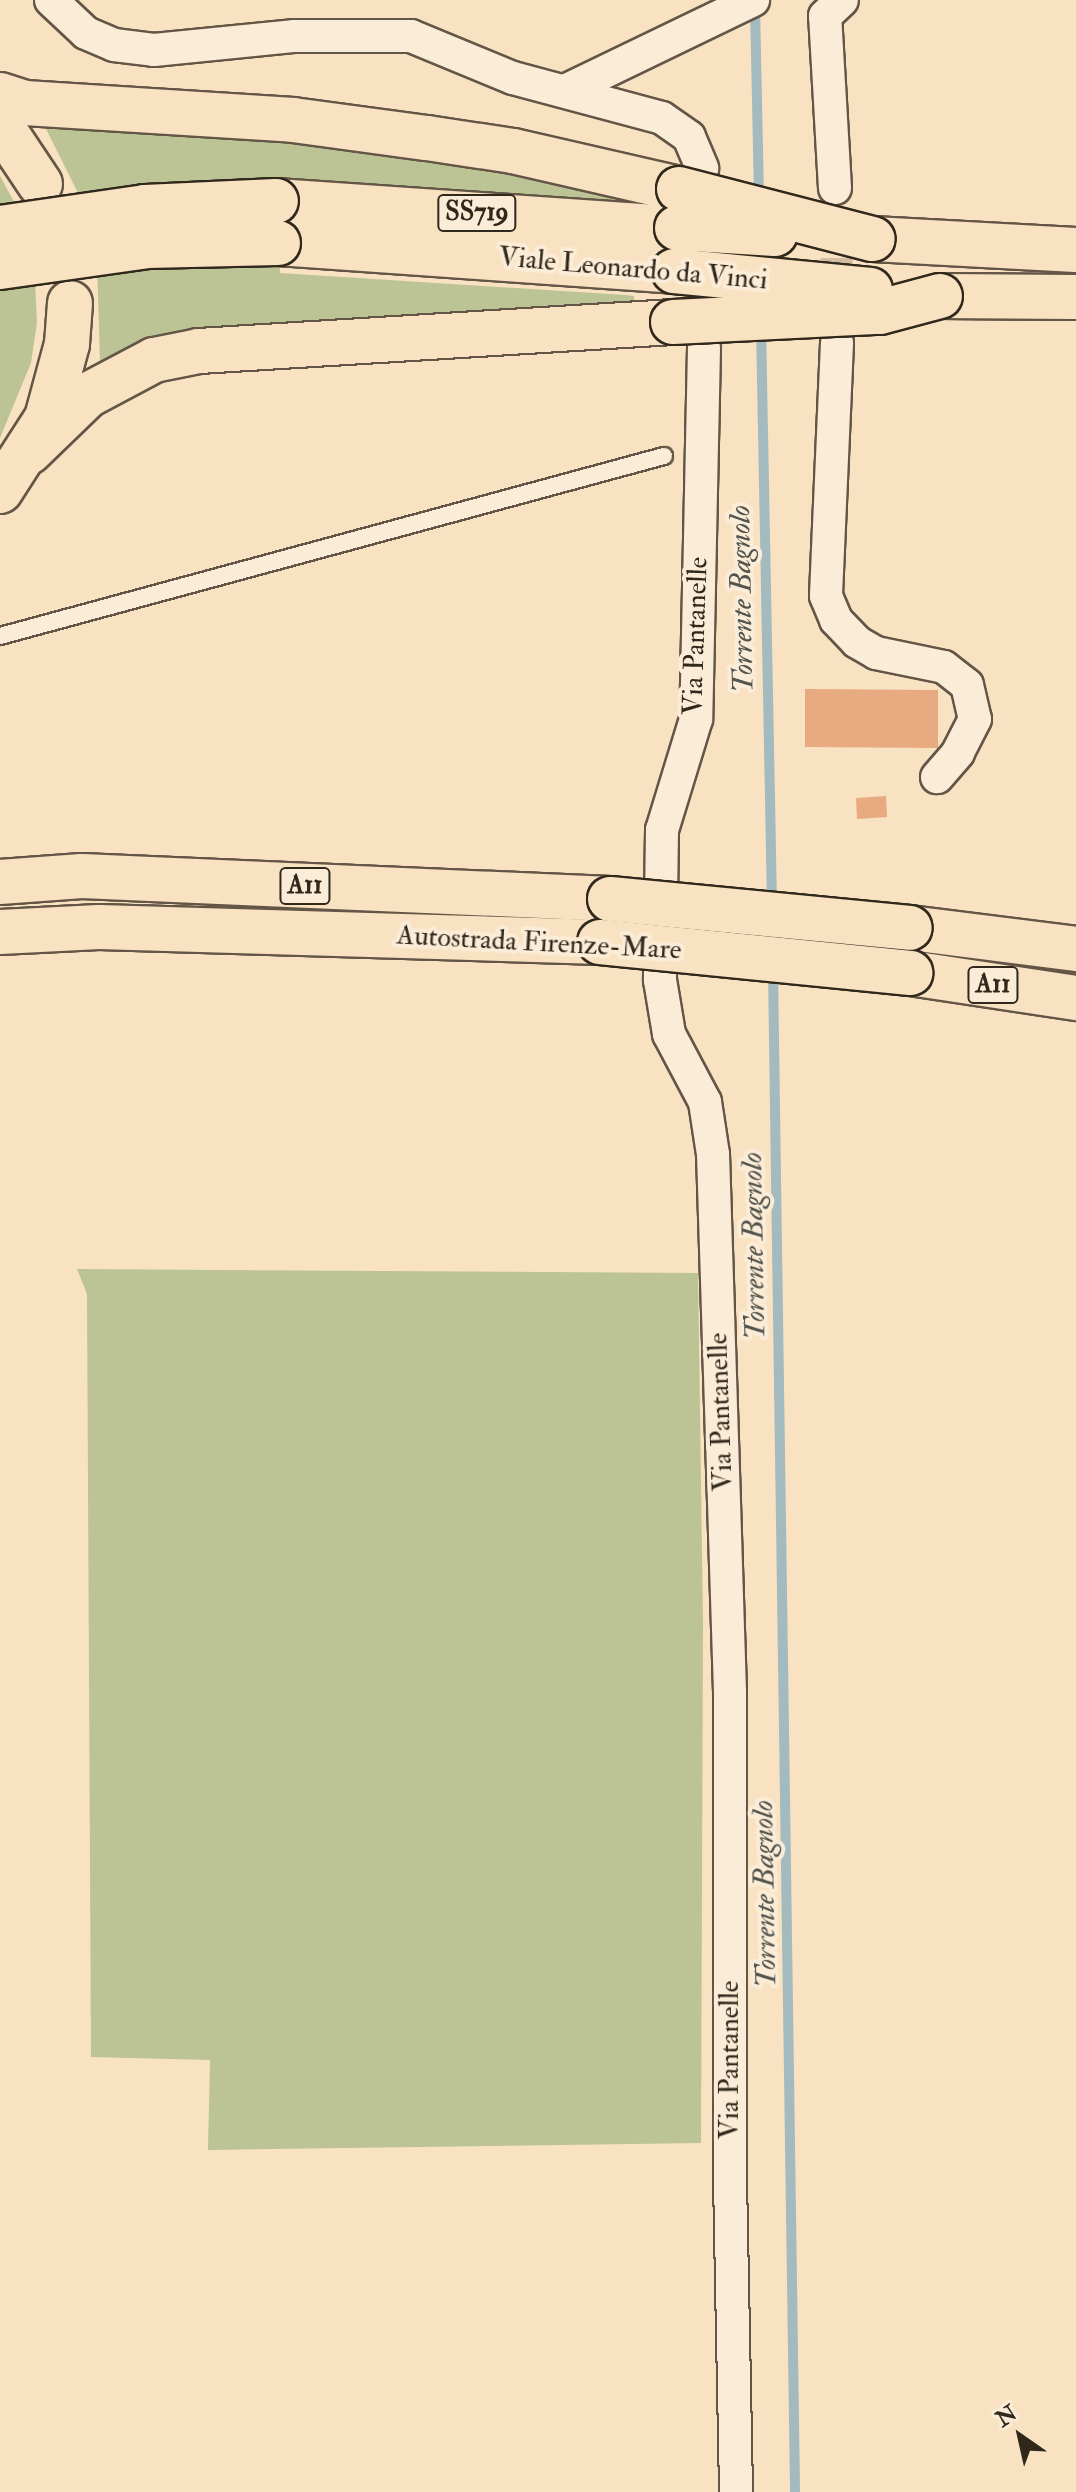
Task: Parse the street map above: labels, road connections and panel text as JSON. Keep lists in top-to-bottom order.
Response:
{
  "streets": {
    "main road": [
      "SS719",
      "Viale Leonardo da Vinci",
      "A11",
      "Autostrada Firenze-Mare"
    ],
    "street": ["Via Pantanelle"]
  },
  "water": ["Torrente Bagnolo"],
  "north": "top left"
}
